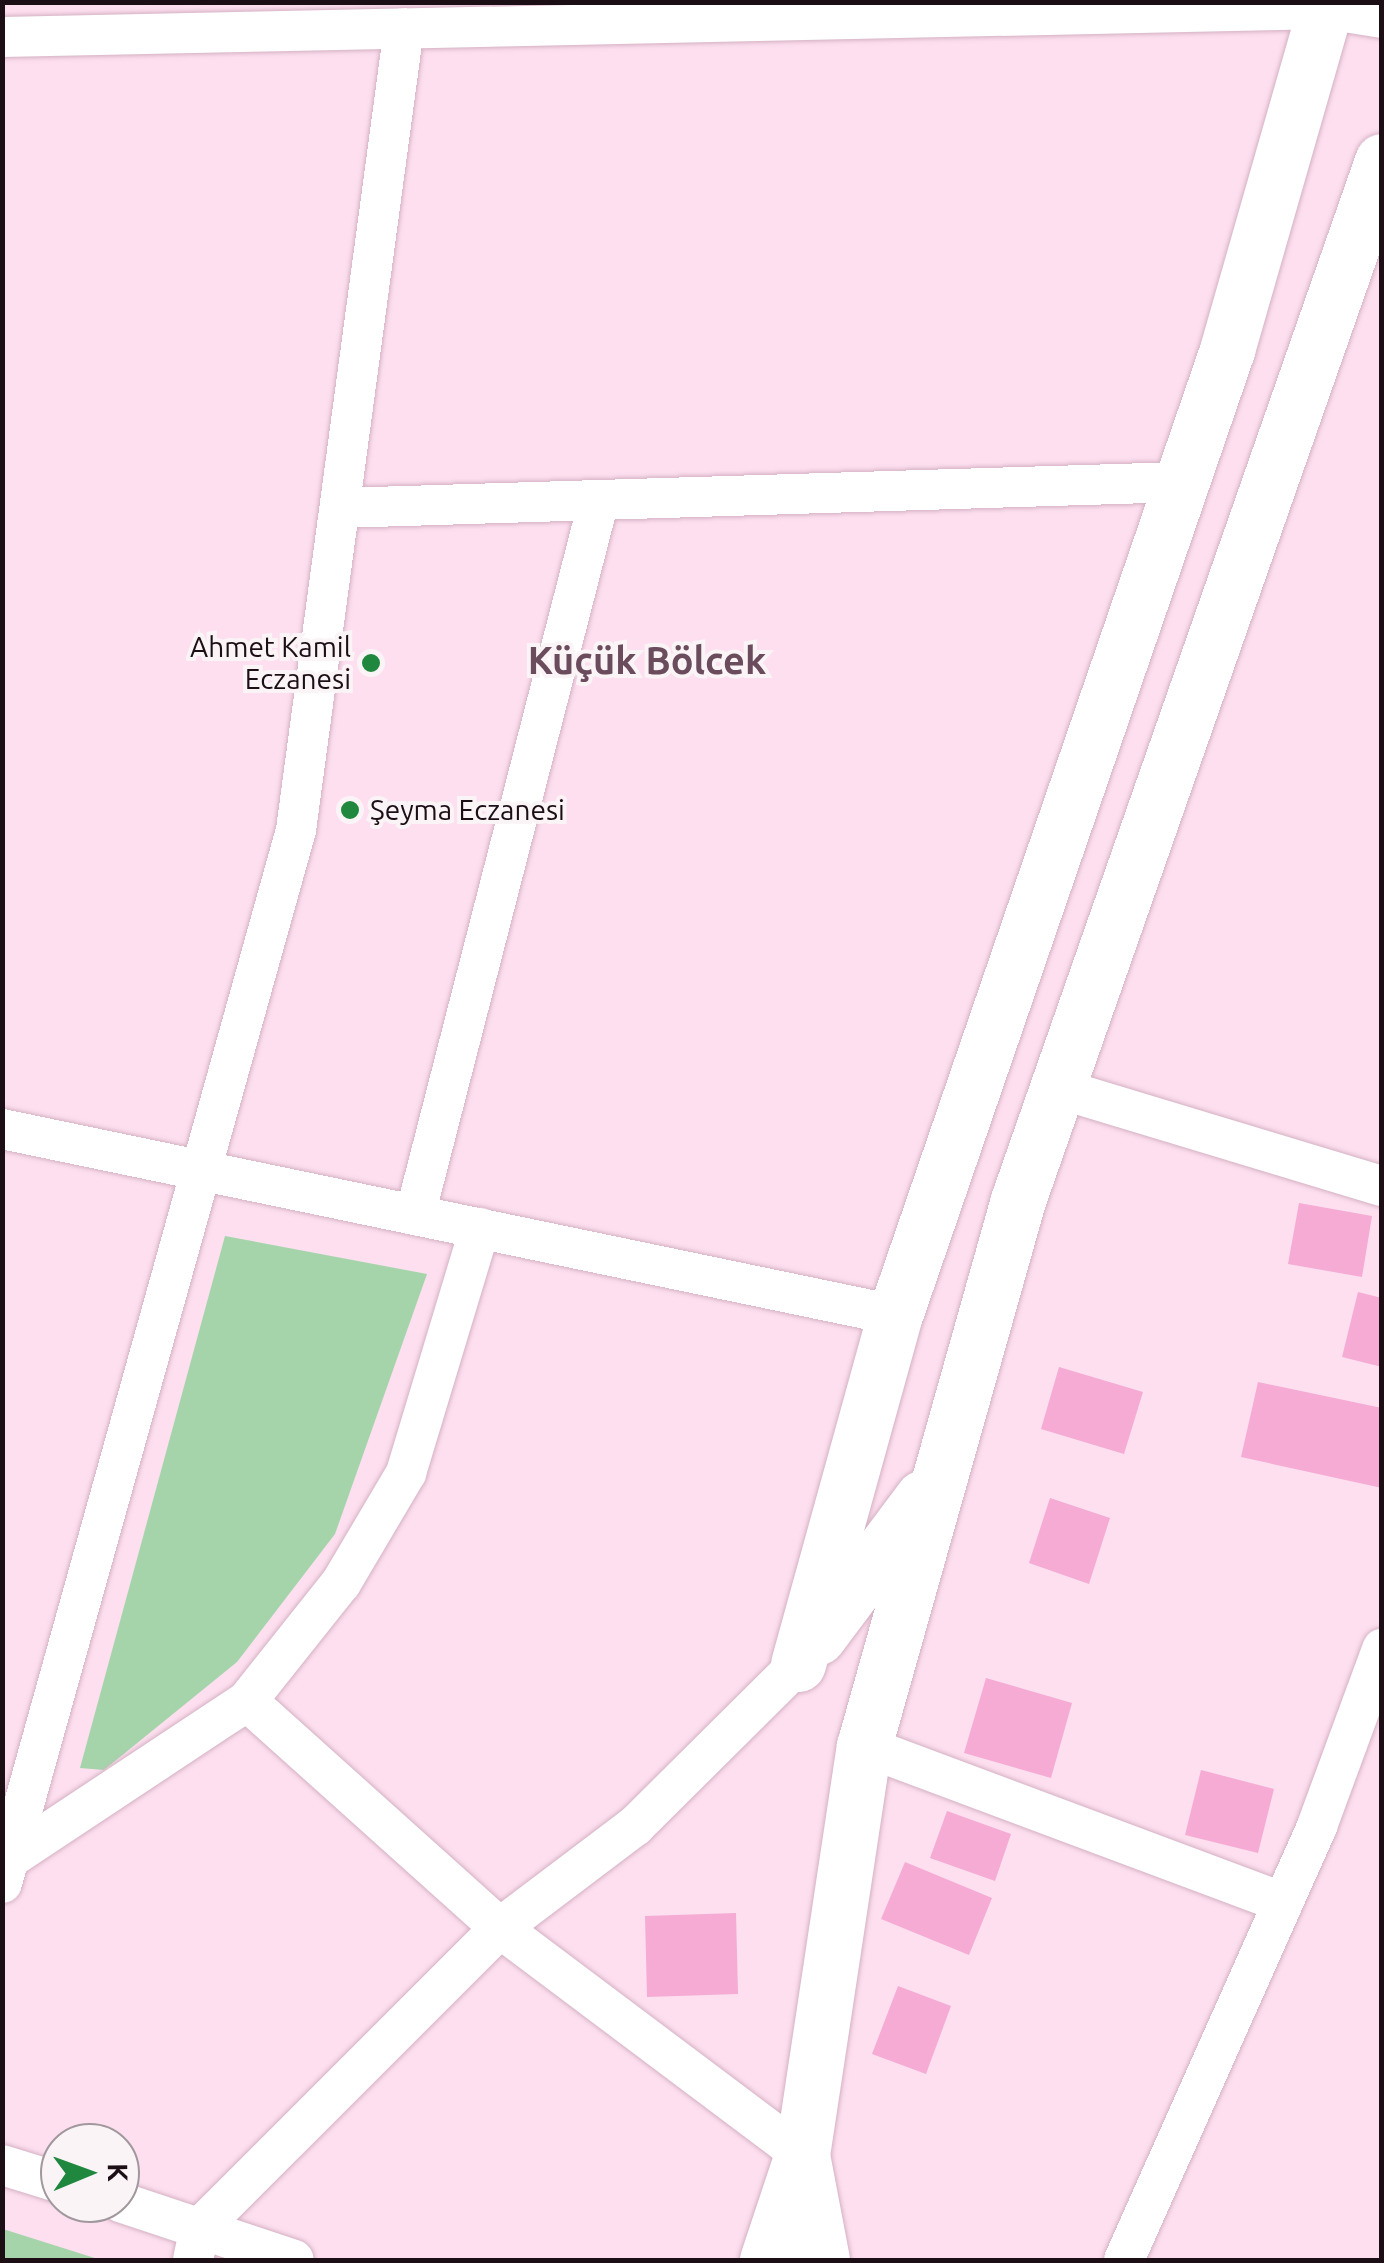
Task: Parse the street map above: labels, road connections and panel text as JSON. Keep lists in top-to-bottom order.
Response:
{
  "districts": ["Küçük Bölcek"],
  "places": ["Ahmet Kamil Eczanesi", "Şeyma Eczanesi"],
  "north": "right"
}
